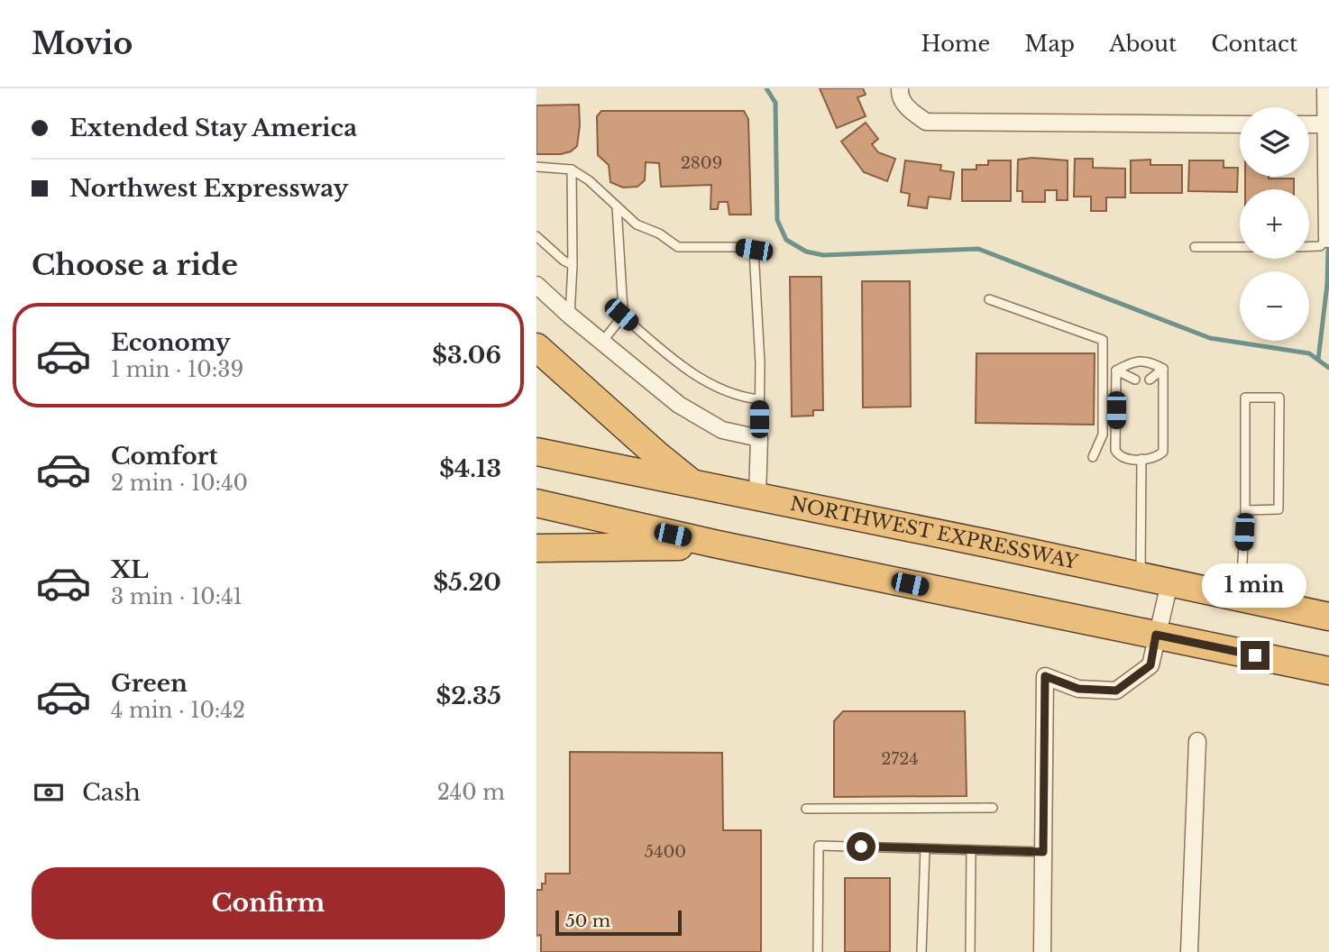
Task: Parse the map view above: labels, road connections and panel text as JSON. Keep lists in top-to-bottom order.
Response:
{
  "streets": {
    "highway": ["NORTHWEST EXPRESSWAY"]
  },
  "house_numbers": ["2809", "2724", "5400"],
  "scale_bar": "50 m",
  "page": {
    "header": "Movio",
    "nav": [
      "Home",
      "Map",
      "About",
      "Contact"
    ],
    "banner": ["Extended Stay America", "Northwest Expressway"],
    "map_buttons": ["+", "−"],
    "heading": "Choose a ride",
    "list": [
      {
        "name": "Economy",
        "note": "1 min · 10:39",
        "value": "$3.06"
      },
      {
        "name": "Comfort",
        "note": "2 min · 10:40",
        "value": "$4.13"
      },
      {
        "name": "XL",
        "note": "3 min · 10:41",
        "value": "$5.20"
      },
      {
        "name": "Green",
        "note": "4 min · 10:42",
        "value": "$2.35"
      }
    ],
    "bubble": "1 min",
    "pay": ["Cash", "240 m"],
    "buttons": "Confirm",
    "scale": "50 m"
  }
}
